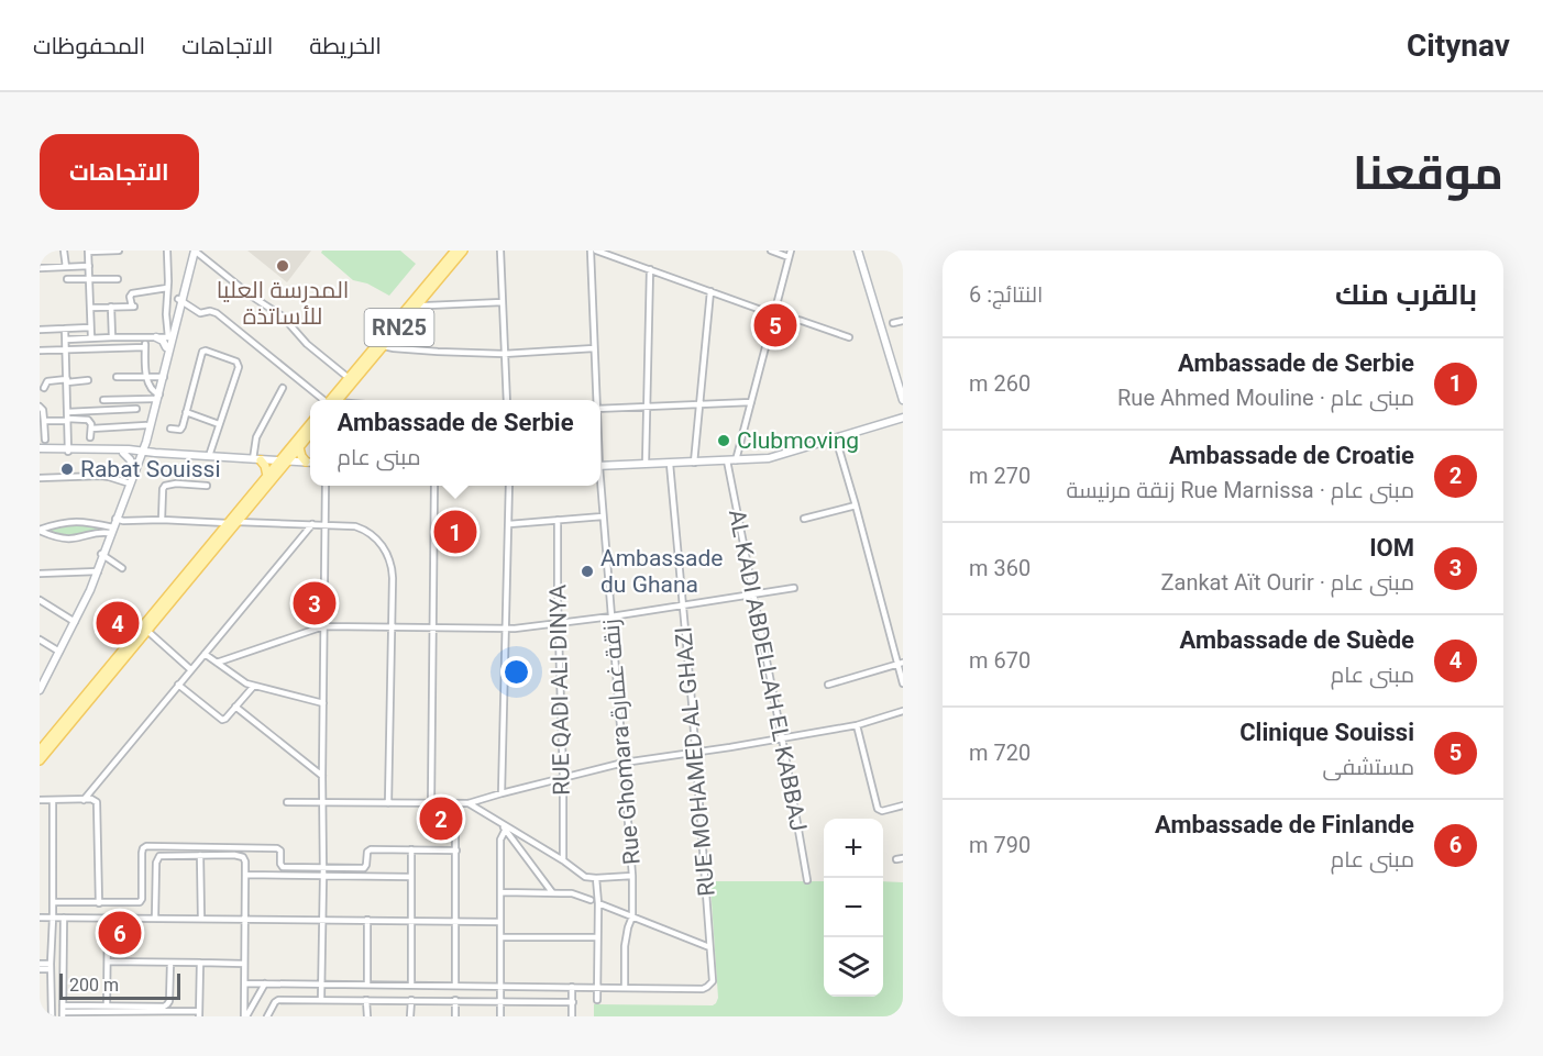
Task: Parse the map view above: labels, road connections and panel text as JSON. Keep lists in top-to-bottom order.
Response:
{
  "streets": {
    "main road": ["RN25"],
    "street": [
      "AL KADI ABDELLAH EL KABBAJ",
      "RUE QADI ALI DINYA",
      "Rue Ghomara زنقة غمارة",
      "RUE MOHAMED AL GHAZI"
    ]
  },
  "crossings": [
    ["Rue Ghomara زنقة غمارة", "RUE MOHAMED AL GHAZI"]
  ],
  "places": [
    "المدرسة العليا للأساتذة",
    "Clubmoving",
    "Rabat Souissi",
    "Ambassade du Ghana"
  ],
  "scale_bar": "200 m",
  "page": {
    "header": "Citynav",
    "nav": ["الخريطة", "الاتجاهات", "المحفوظات"],
    "title": "موقعنا",
    "buttons": "الاتجاهات",
    "heading": ["بالقرب منك", "النتائج: 6"],
    "pins": [
      "5",
      "1",
      "3",
      "4",
      "2",
      "6"
    ],
    "list": [
      {
        "mark": "1",
        "name": "Ambassade de Serbie",
        "note": "مبنى عام · Rue Ahmed Mouline",
        "value": "260 m"
      },
      {
        "mark": "2",
        "name": "Ambassade de Croatie",
        "note": "مبنى عام · Rue Marnissa زنقة مرنيسة",
        "value": "270 m"
      },
      {
        "mark": "3",
        "name": "IOM",
        "note": "مبنى عام · Zankat Aït Ourir",
        "value": "360 m"
      },
      {
        "mark": "4",
        "name": "Ambassade de Suède",
        "note": "مبنى عام",
        "value": "670 m"
      },
      {
        "mark": "5",
        "name": "Clinique Souissi",
        "note": "مستشفى",
        "value": "720 m"
      },
      {
        "mark": "6",
        "name": "Ambassade de Finlande",
        "note": "مبنى عام",
        "value": "790 m"
      }
    ],
    "popup": ["Ambassade de Serbie", "مبنى عام"],
    "map_buttons": ["+", "−"],
    "scale": "200 m"
  }
}
